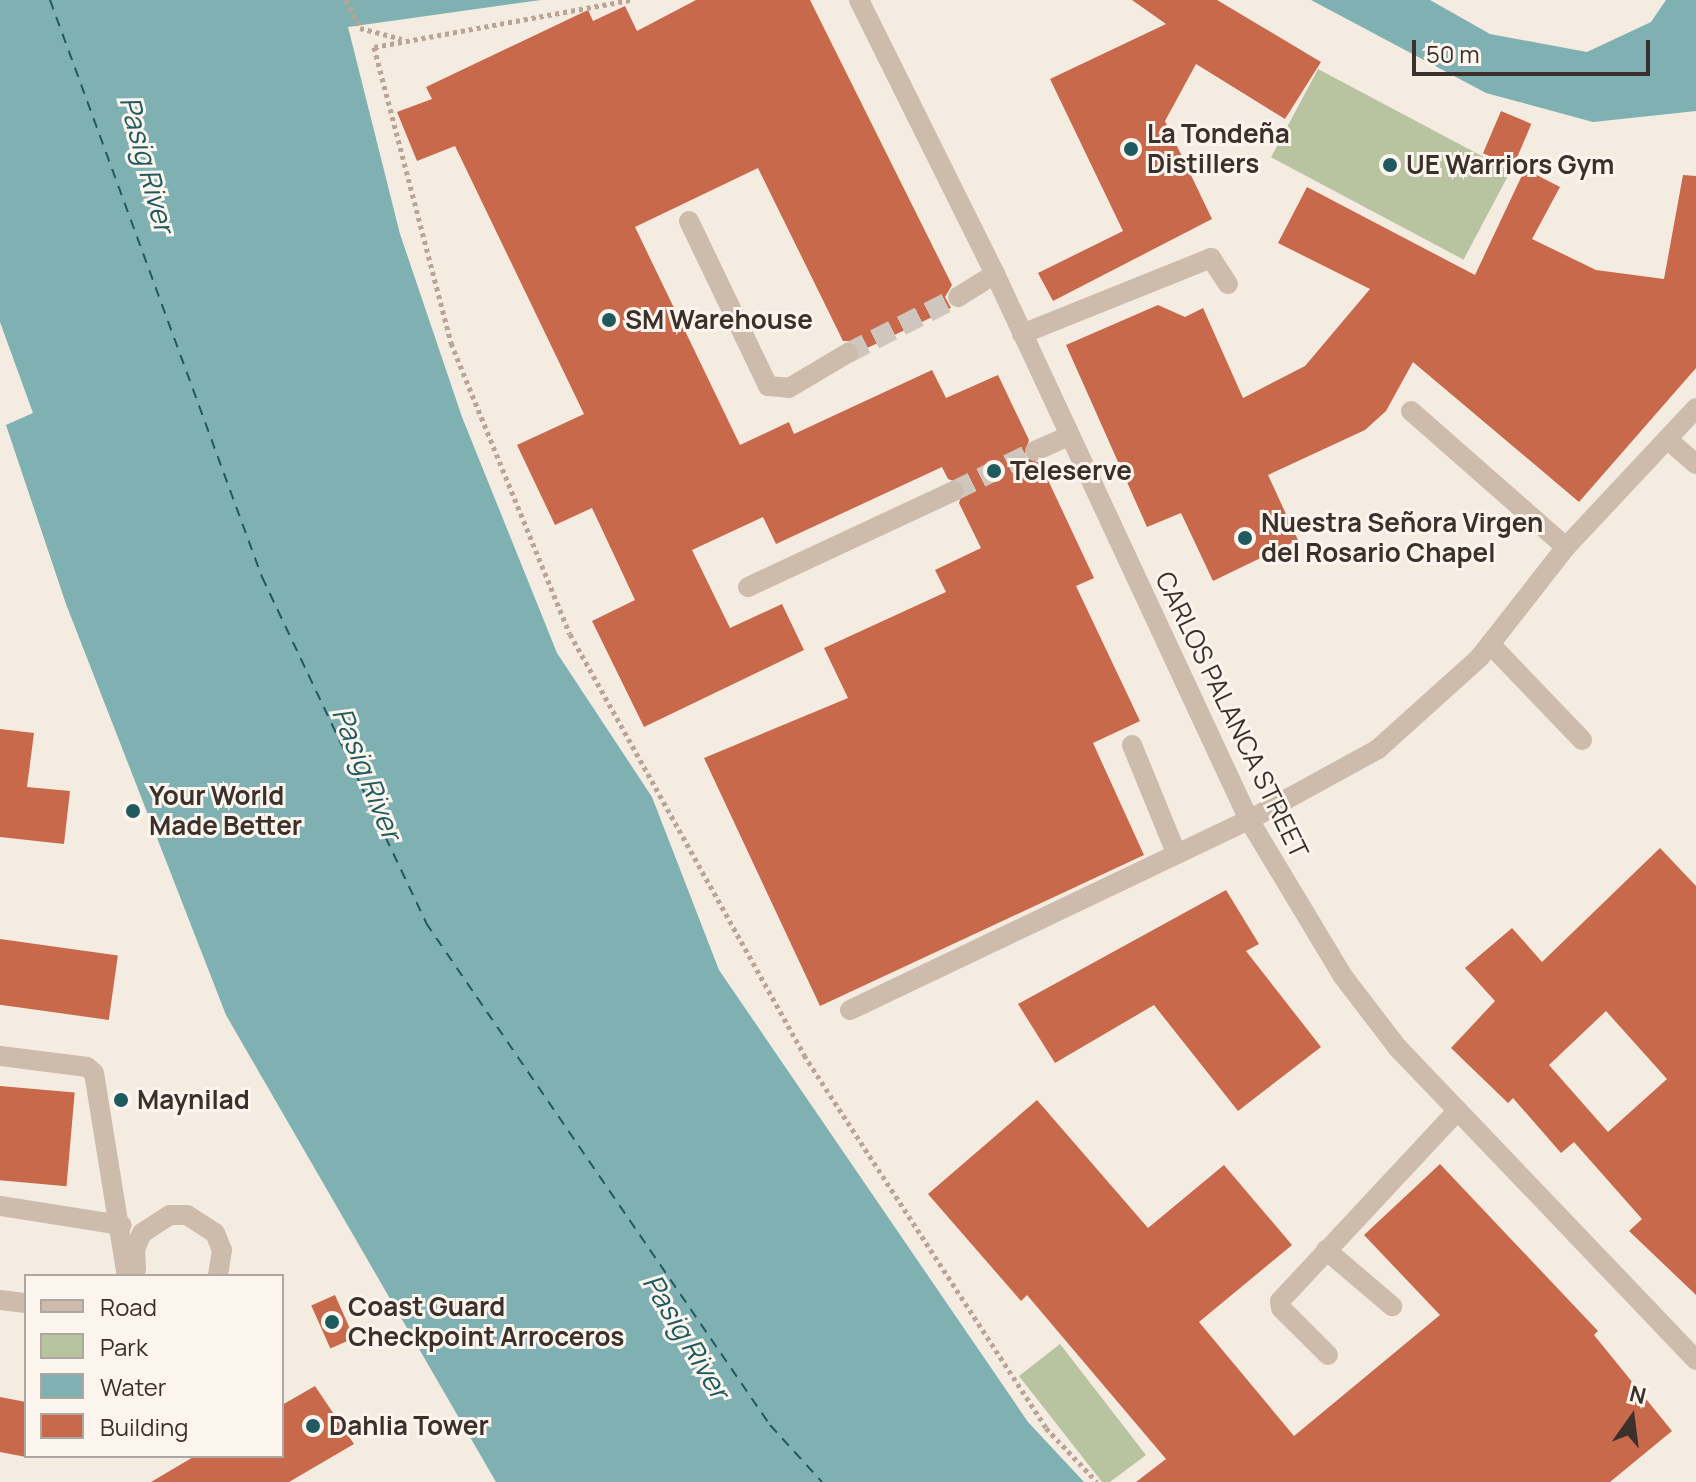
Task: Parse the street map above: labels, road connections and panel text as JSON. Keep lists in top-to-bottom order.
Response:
{
  "streets": {
    "street": ["CARLOS PALANCA STREET"]
  },
  "water": ["Pasig River"],
  "places": [
    "La Tondeña Distillers",
    "UE Warriors Gym",
    "SM Warehouse",
    "Teleserve",
    "Nuestra Señora Virgen del Rosario Chapel",
    "Your World Made Better",
    "Maynilad",
    "Coast Guard Checkpoint Arroceros",
    "Dahlia Tower"
  ],
  "legend": [
    "Road",
    "Park",
    "Water",
    "Building"
  ],
  "scale_bar": "50 m",
  "north": "top"
}
